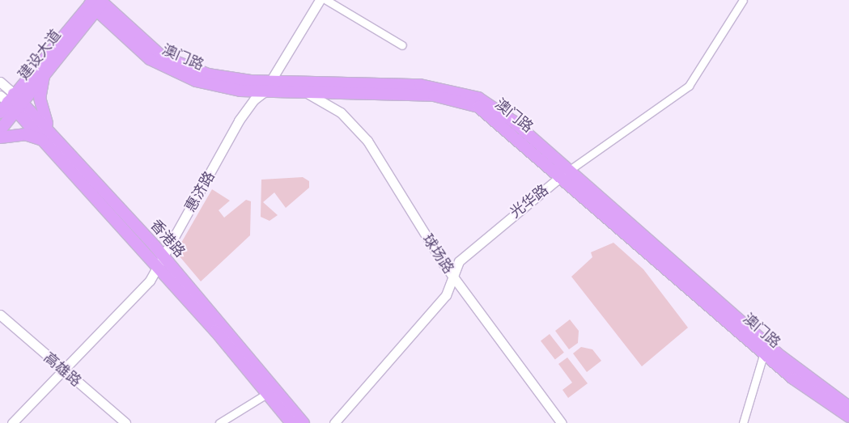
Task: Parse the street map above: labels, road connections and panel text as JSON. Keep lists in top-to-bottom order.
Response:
{
  "streets": {
    "main road": ["建设大道", "澳门路", "香港路"],
    "street": [
      "惠济路",
      "光华路",
      "球场路",
      "高雄路"
    ]
  },
  "crossings": [
    ["建设大道", "澳门路"],
    ["建设大道", "香港路"],
    ["澳门路", "惠济路"],
    ["澳门路", "光华路"],
    ["澳门路", "球场路"],
    ["惠济路", "香港路"],
    ["惠济路", "高雄路"],
    ["光华路", "球场路"]
  ]
}
